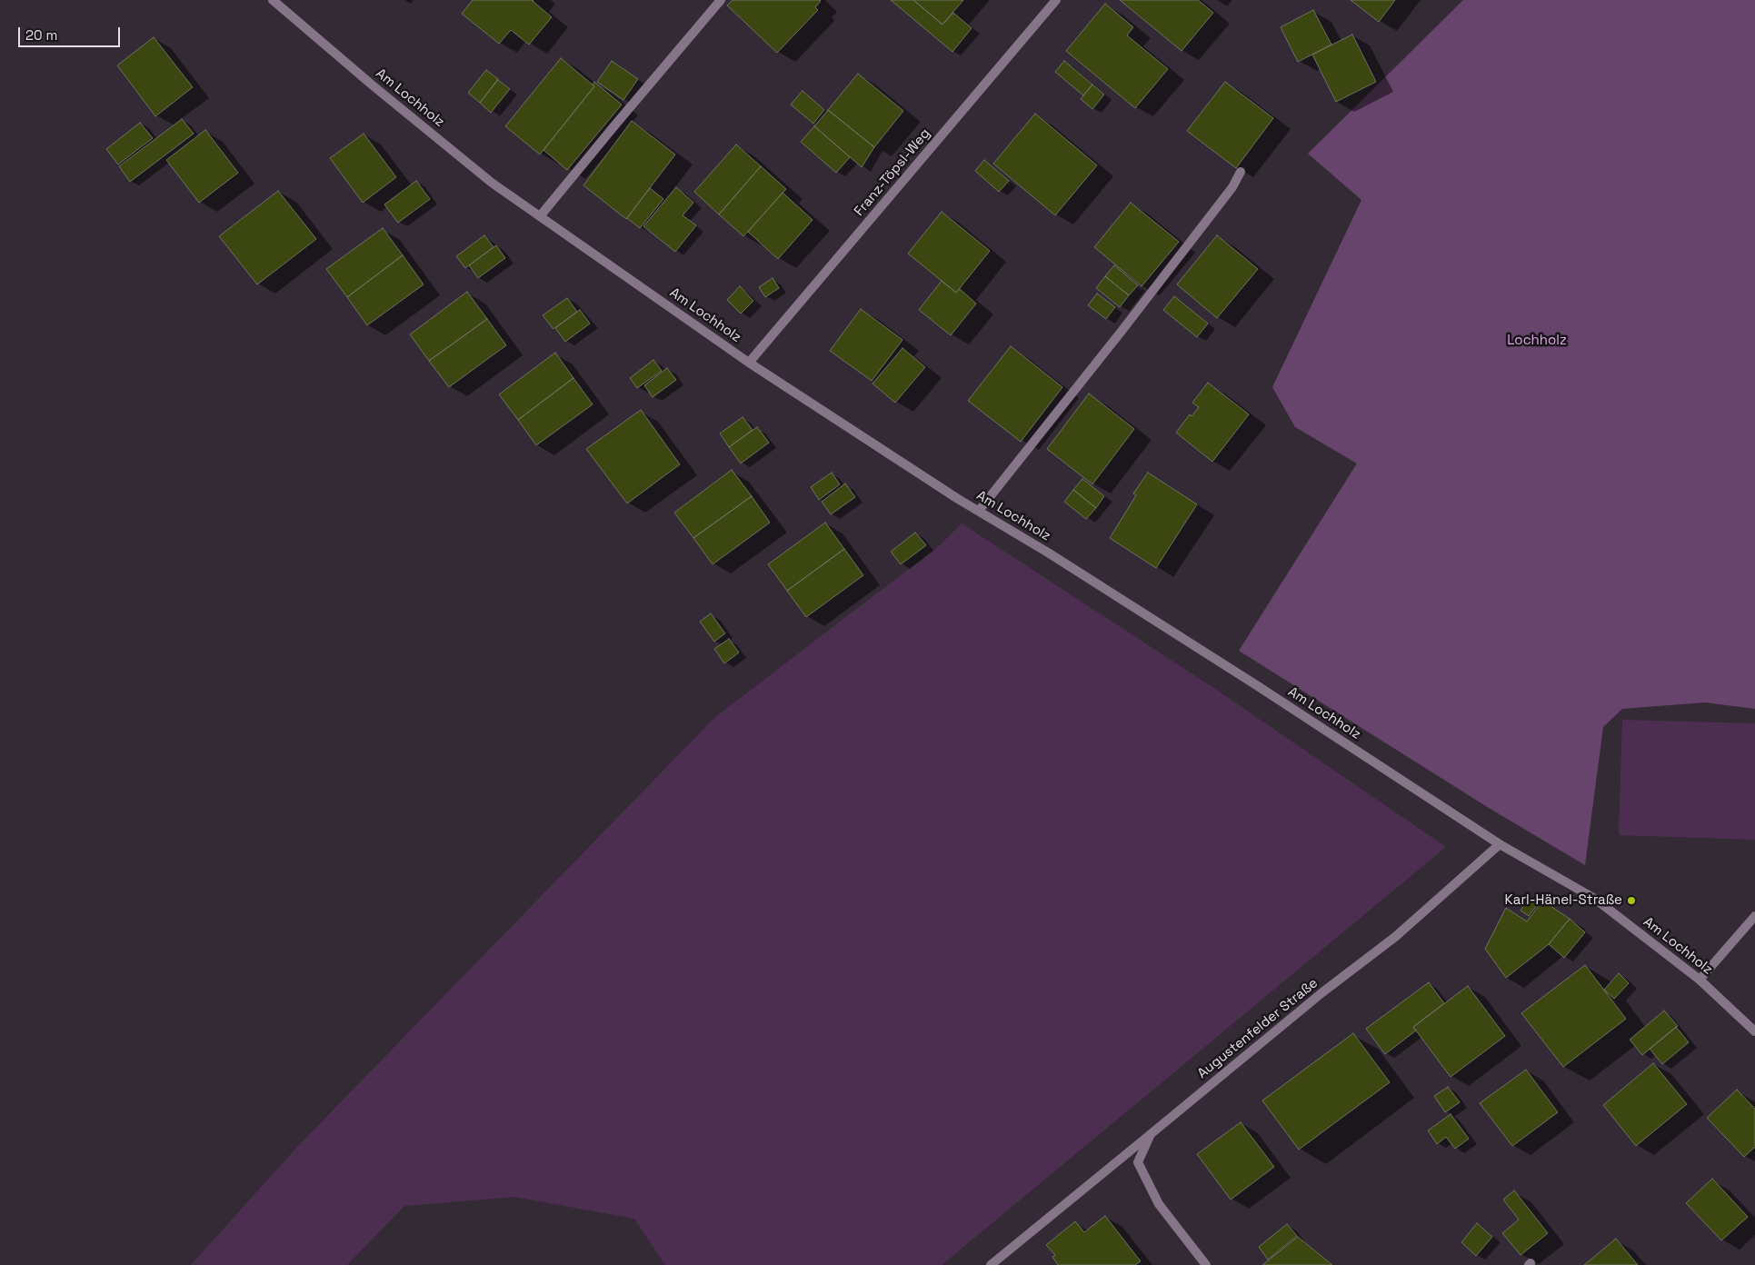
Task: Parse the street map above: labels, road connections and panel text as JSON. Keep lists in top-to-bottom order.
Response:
{
  "streets": {
    "street": ["Am Lochholz", "Franz-Töpsl-Weg", "Augustenfelder Straße"]
  },
  "crossings": [
    ["Am Lochholz", "Franz-Töpsl-Weg"],
    ["Am Lochholz", "Augustenfelder Straße"]
  ],
  "parks": ["Lochholz"],
  "places": ["Karl-Hänel-Straße"],
  "scale_bar": "20 m"
}
